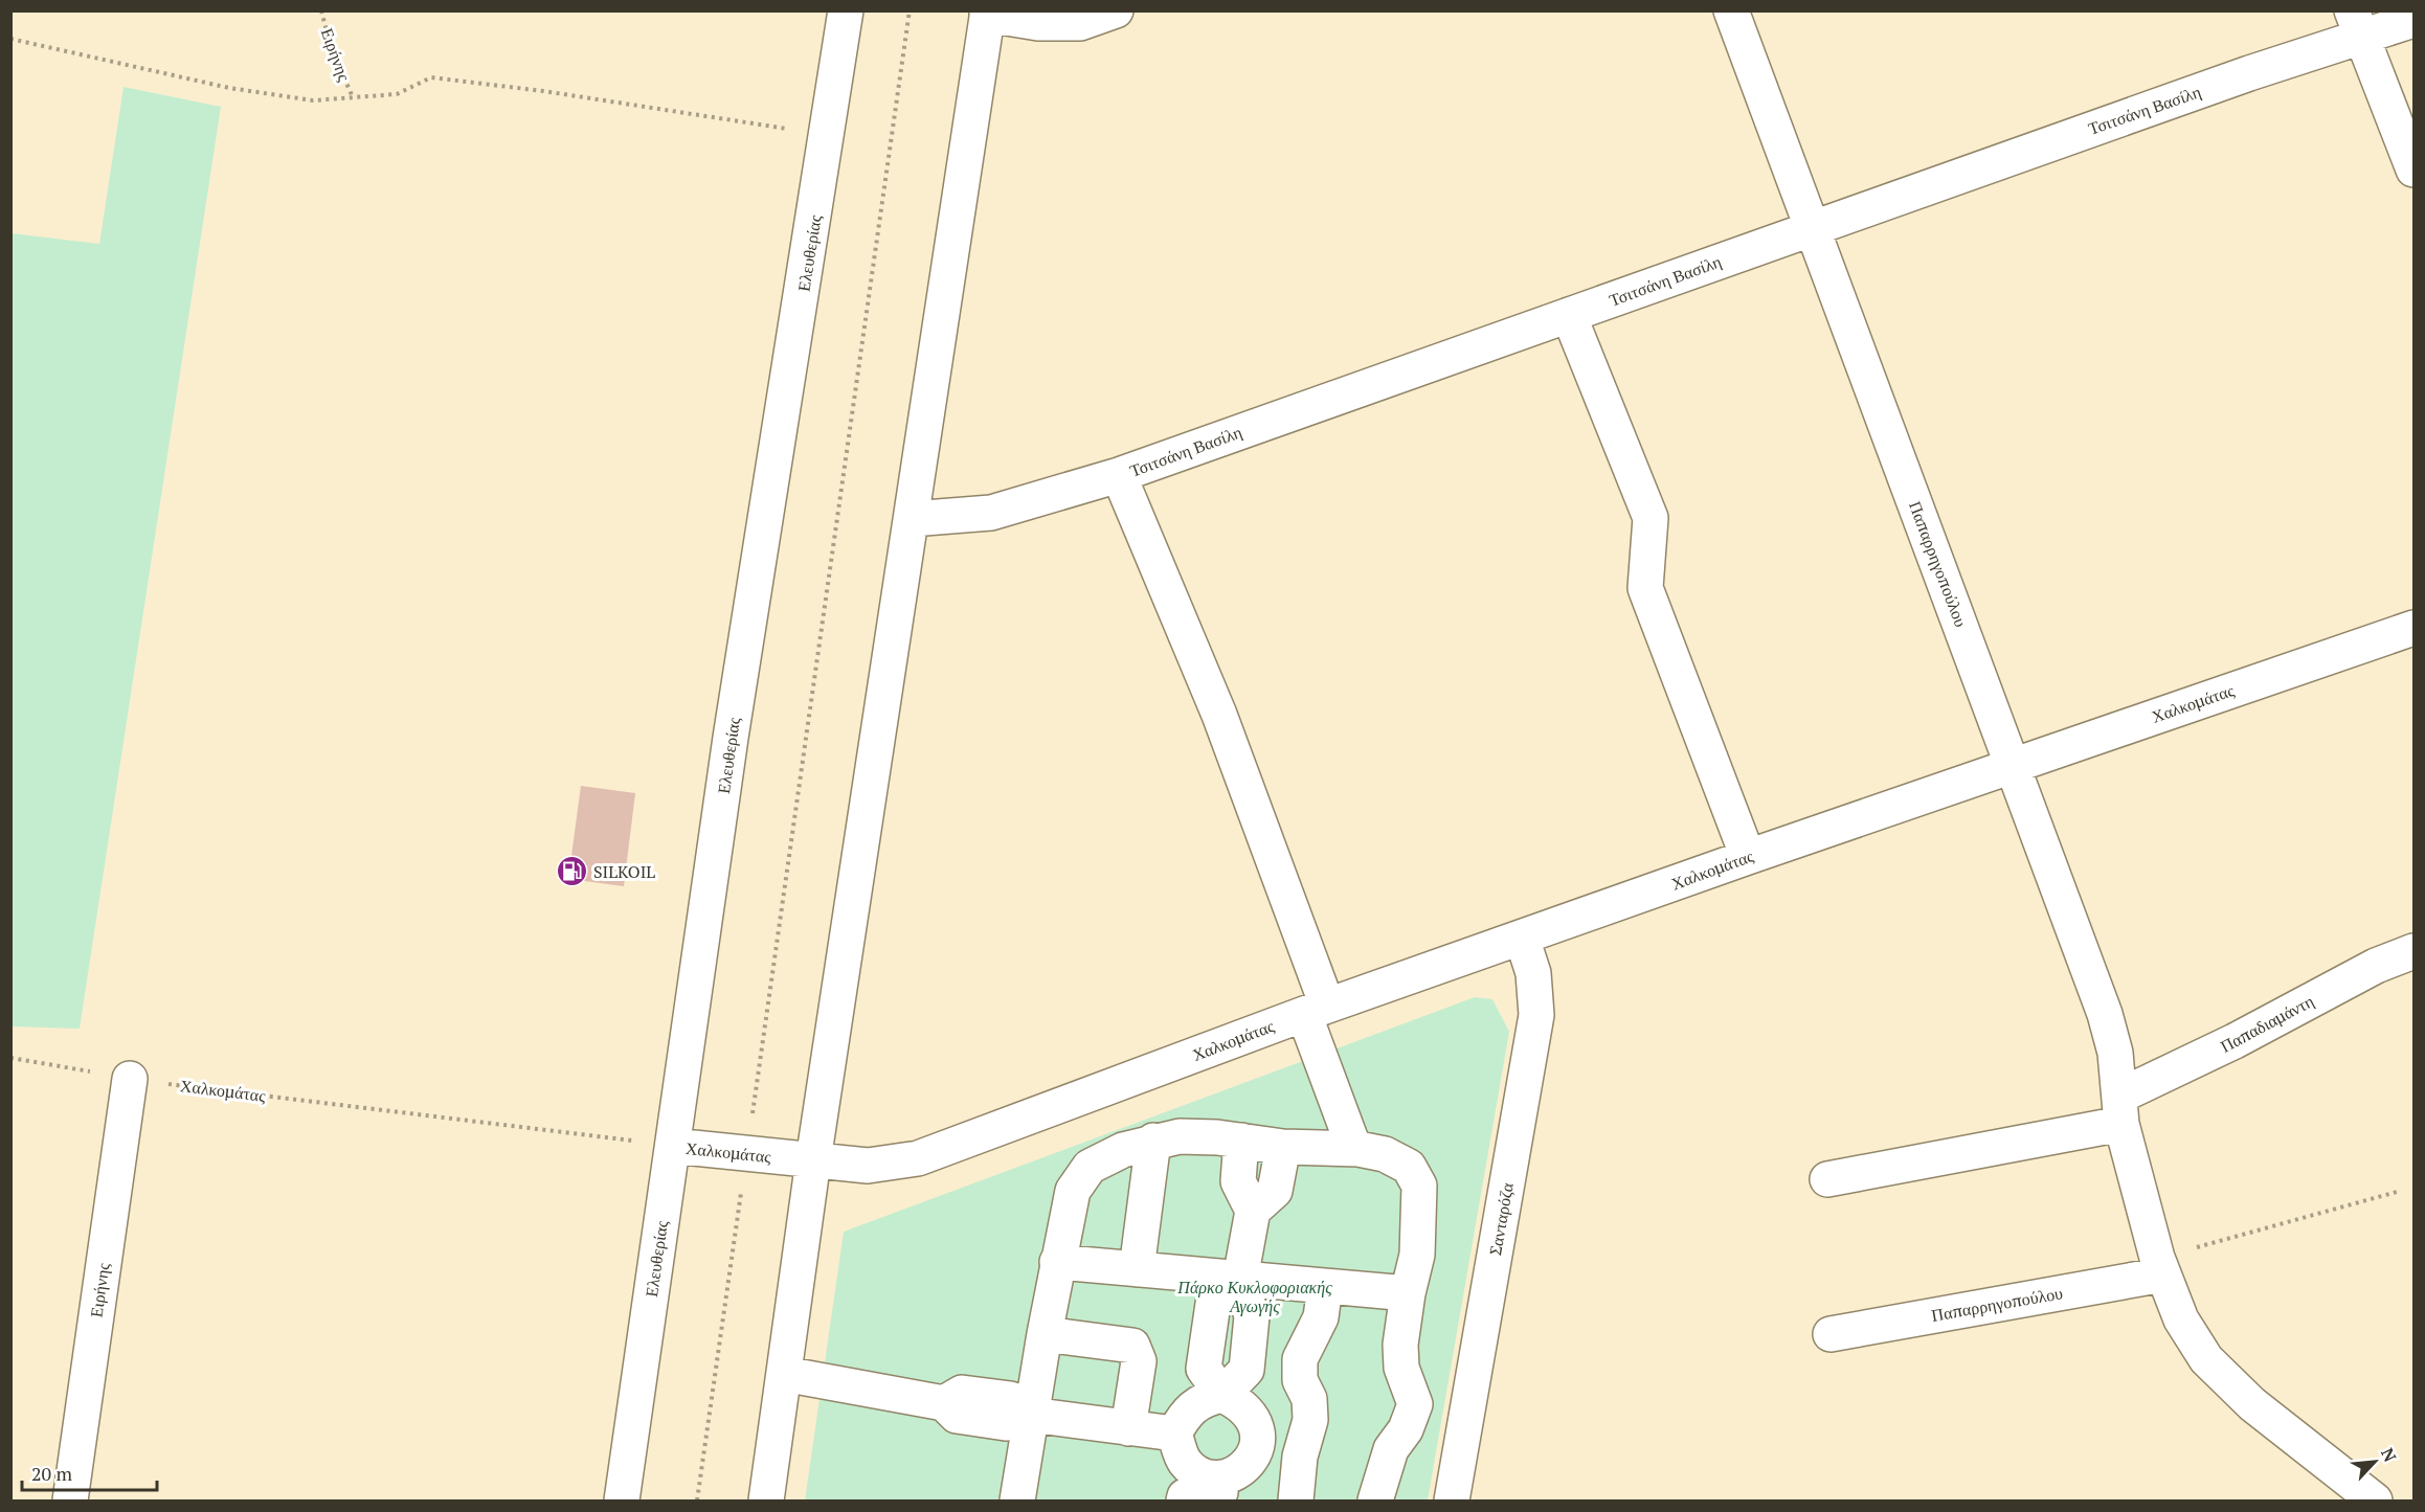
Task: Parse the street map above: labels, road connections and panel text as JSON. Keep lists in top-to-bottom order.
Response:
{
  "streets": {
    "street": [
      "Ειρήνης",
      "Τσιτσάνη Βασίλη",
      "Ελευθερίας",
      "Παπαρρηγοπούλου",
      "Χαλκομάτας",
      "Παπαδιαμάντη",
      "Σανταρόζα"
    ]
  },
  "crossings": [
    ["Ειρήνης", "Χαλκομάτας"],
    ["Τσιτσάνη Βασίλη", "Παπαρρηγοπούλου"],
    ["Ελευθερίας", "Χαλκομάτας"],
    ["Παπαρρηγοπούλου", "Χαλκομάτας"],
    ["Παπαρρηγοπούλου", "Παπαδιαμάντη"],
    ["Χαλκομάτας", "Σανταρόζα"]
  ],
  "parks": ["Πάρκο Κυκλοφοριακής Αγωγής"],
  "places": {
    "fuel station": ["SILKOIL"]
  },
  "scale_bar": "20 m",
  "north": "top right"
}
